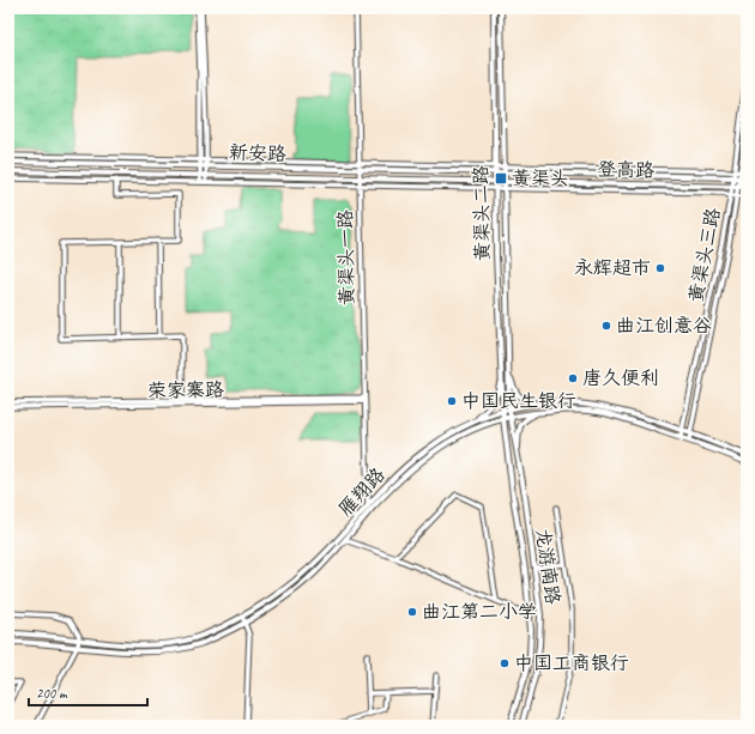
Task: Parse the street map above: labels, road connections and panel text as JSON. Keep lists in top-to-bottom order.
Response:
{
  "streets": {
    "main road": [
      "新安路",
      "登高路",
      "黄渠头二路",
      "雁翔路",
      "龙游南路"
    ],
    "street": ["黄渠头三路", "黄渠头一路", "荣家寨路"]
  },
  "crossings": [
    ["新安路", "登高路"],
    ["新安路", "黄渠头二路"],
    ["新安路", "黄渠头一路"],
    ["登高路", "黄渠头二路"],
    ["登高路", "黄渠头三路"],
    ["黄渠头二路", "雁翔路"],
    ["黄渠头二路", "龙游南路"],
    ["黄渠头三路", "雁翔路"],
    ["黄渠头一路", "荣家寨路"],
    ["黄渠头一路", "雁翔路"],
    ["雁翔路", "龙游南路"]
  ],
  "places": {
    "transit": ["黄渠头"],
    "other": [
      "永辉超市",
      "曲江创意谷",
      "唐久便利",
      "中国民生银行",
      "曲江第二小学",
      "中国工商银行"
    ]
  },
  "scale_bar": "200 m"
}
